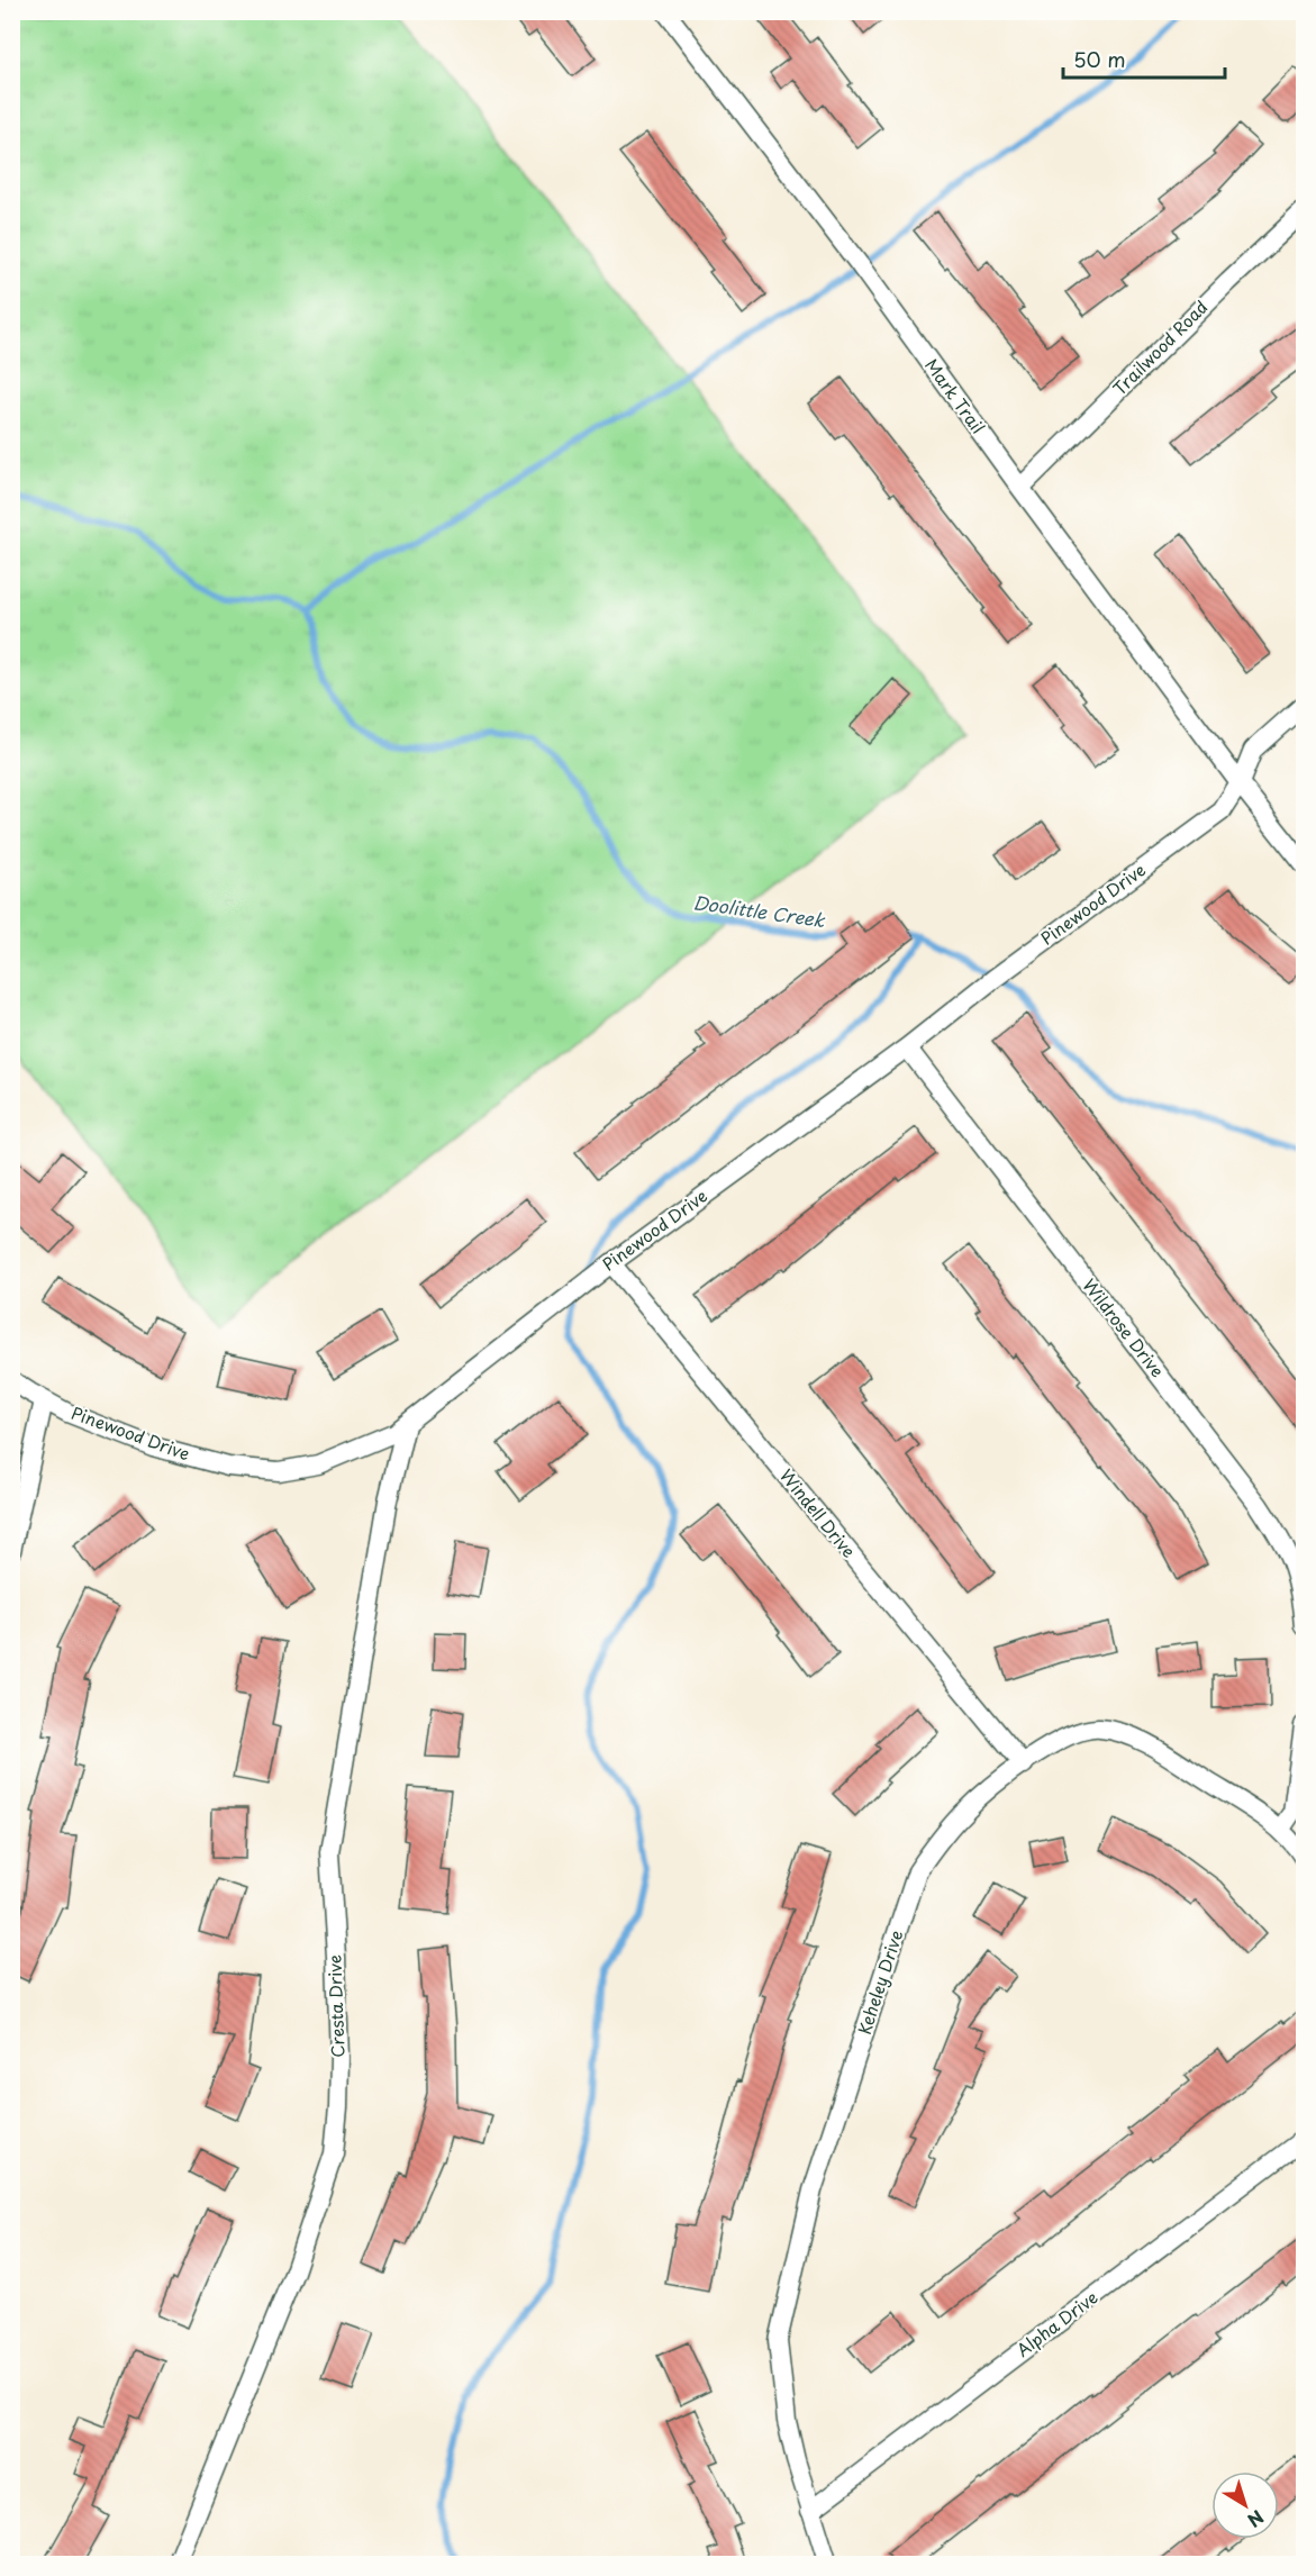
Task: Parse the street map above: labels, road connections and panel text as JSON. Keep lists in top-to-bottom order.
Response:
{
  "streets": {
    "street": [
      "Trailwood Road",
      "Mark Trail",
      "Pinewood Drive",
      "Wildrose Drive",
      "Windell Drive",
      "Keheley Drive",
      "Cresta Drive",
      "Alpha Drive"
    ]
  },
  "crossings": [
    ["Trailwood Road", "Mark Trail"],
    ["Mark Trail", "Pinewood Drive"],
    ["Pinewood Drive", "Wildrose Drive"],
    ["Pinewood Drive", "Windell Drive"],
    ["Pinewood Drive", "Cresta Drive"],
    ["Windell Drive", "Keheley Drive"],
    ["Keheley Drive", "Alpha Drive"]
  ],
  "water": ["Doolittle Creek"],
  "scale_bar": "50 m",
  "north": "bottom right"
}
